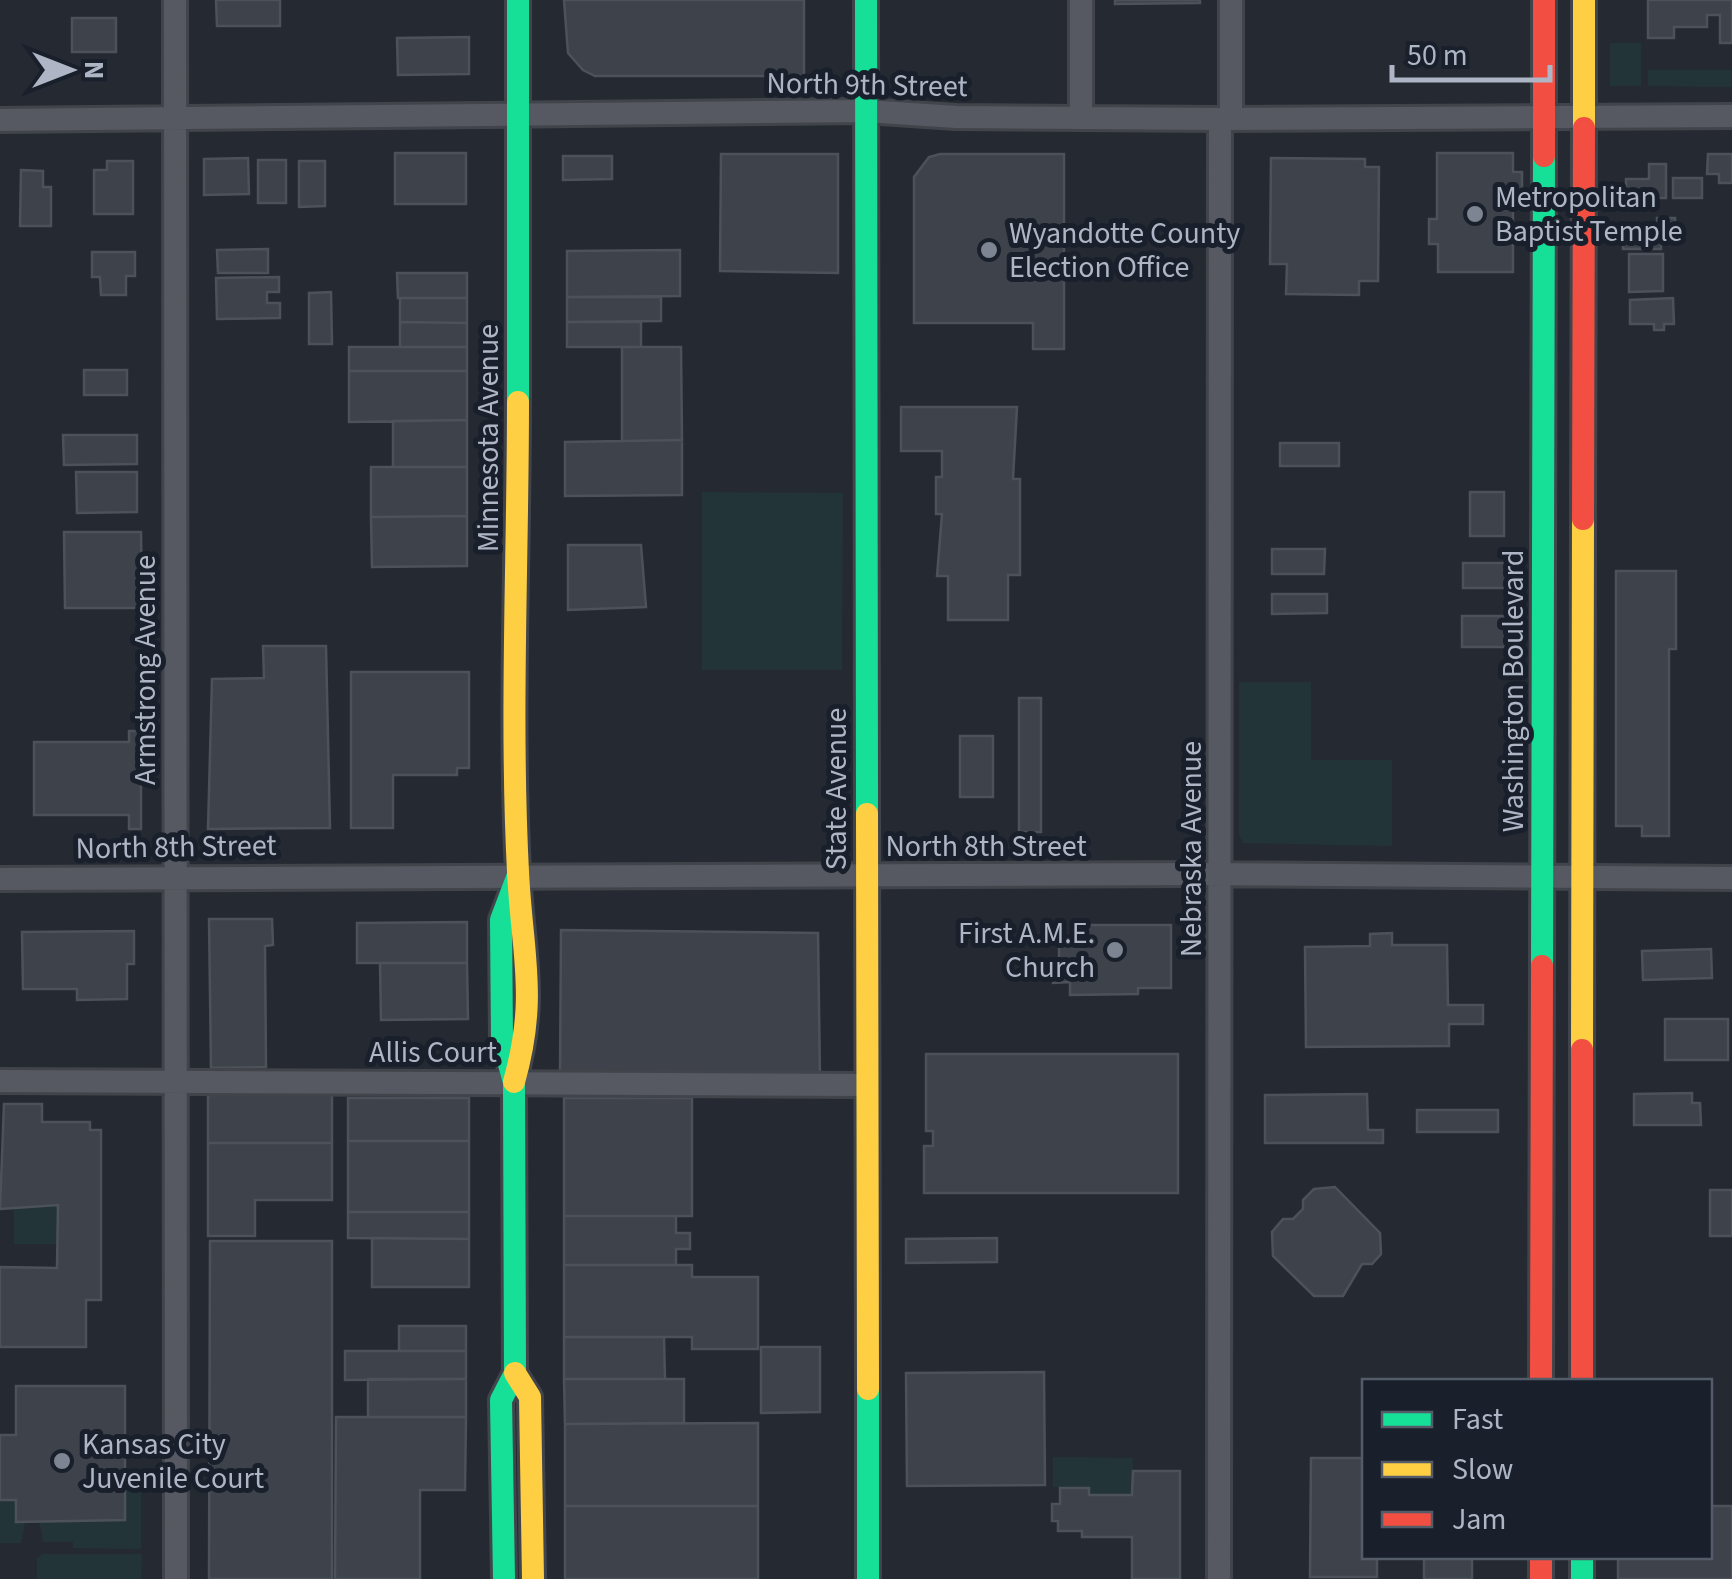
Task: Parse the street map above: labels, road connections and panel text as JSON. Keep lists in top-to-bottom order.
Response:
{
  "streets": {
    "main road": ["Minnesota Avenue", "Washington Boulevard", "State Avenue"],
    "street": [
      "North 9th Street",
      "Armstrong Avenue",
      "North 8th Street",
      "Nebraska Avenue",
      "Allis Court"
    ]
  },
  "crossings": [
    ["North 9th Street", "Minnesota Avenue"],
    ["North 9th Street", "Armstrong Avenue"],
    ["North 9th Street", "Washington Boulevard"],
    ["North 9th Street", "State Avenue"],
    ["North 9th Street", "Nebraska Avenue"],
    ["Minnesota Avenue", "North 8th Street"],
    ["Minnesota Avenue", "Allis Court"],
    ["Armstrong Avenue", "North 8th Street"],
    ["Armstrong Avenue", "Allis Court"],
    ["Washington Boulevard", "North 8th Street"],
    ["State Avenue", "North 8th Street"],
    ["State Avenue", "Allis Court"],
    ["North 8th Street", "Nebraska Avenue"]
  ],
  "places": [
    "Metropolitan Baptist Temple",
    "Wyandotte County Election Office",
    "First A.M.E. Church",
    "Kansas City Juvenile Court"
  ],
  "legend": ["Fast", "Slow", "Jam"],
  "scale_bar": "50 m",
  "north": "right"
}
